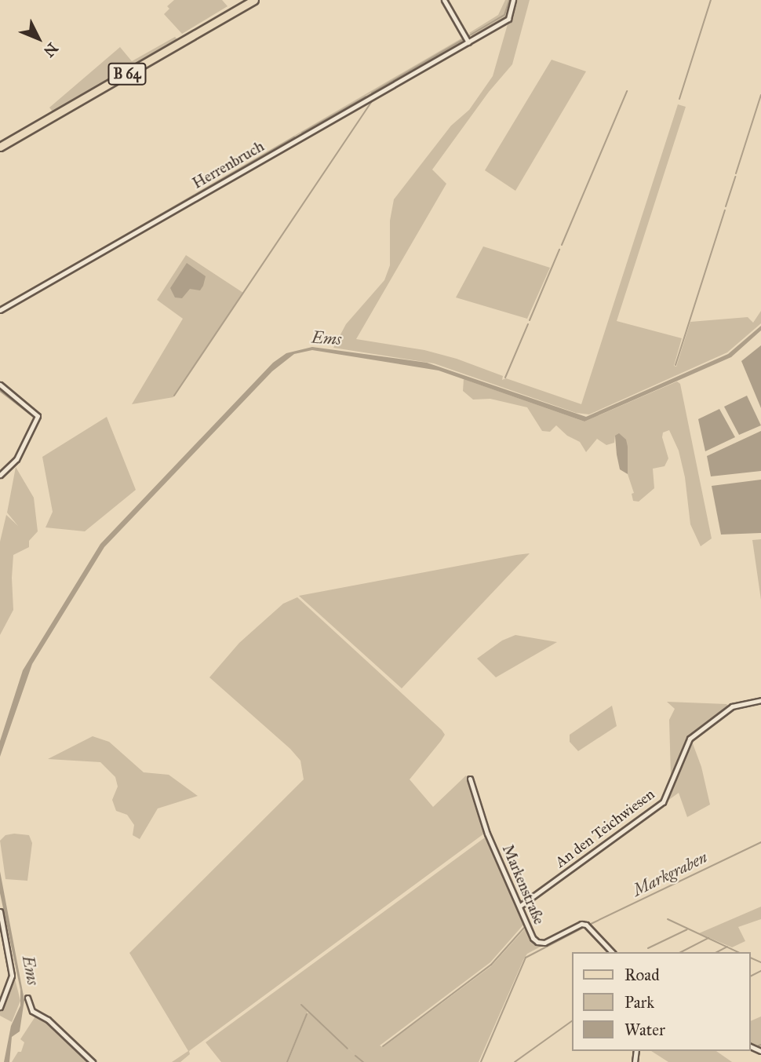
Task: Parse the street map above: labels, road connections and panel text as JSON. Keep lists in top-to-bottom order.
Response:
{
  "streets": {
    "main road": ["B 64"],
    "street": ["Herrenbruch", "An den Teichwiesen", "Markenstraße"]
  },
  "crossings": [
    ["An den Teichwiesen", "Markenstraße"]
  ],
  "water": ["Ems", "Markgraben"],
  "legend": ["Road", "Park", "Water"],
  "north": "bottom right"
}
